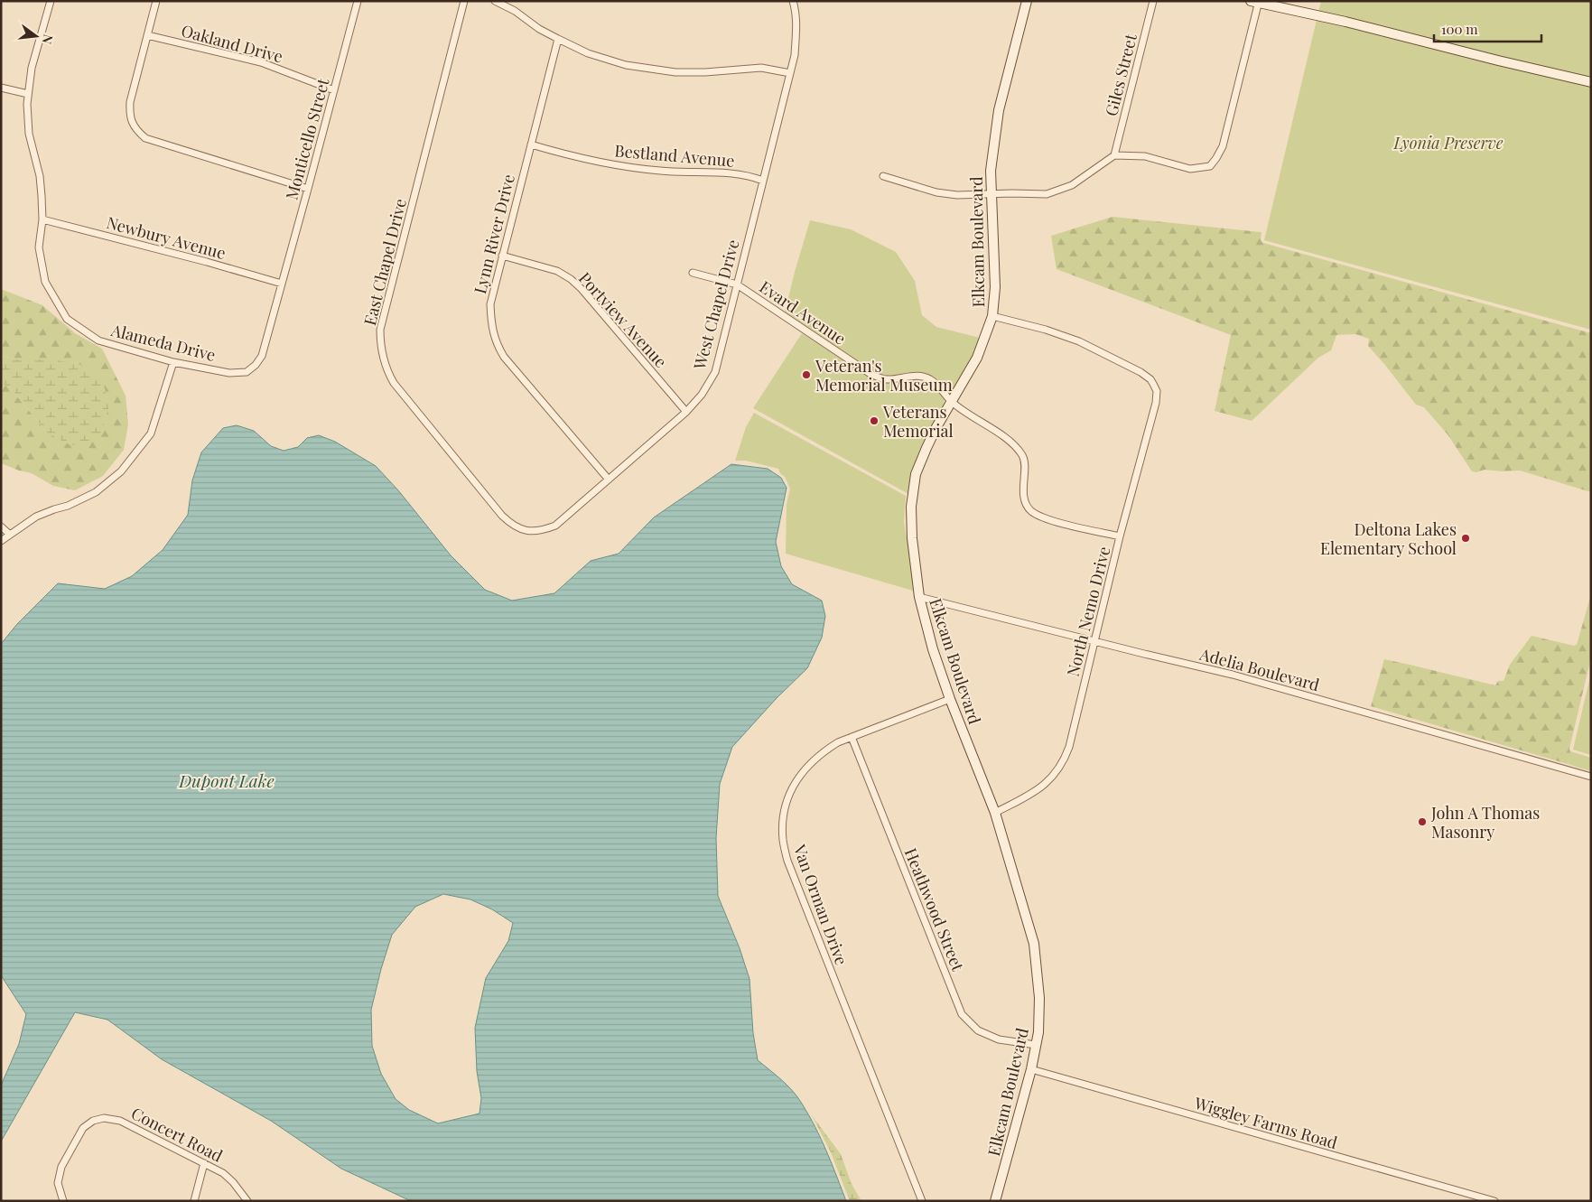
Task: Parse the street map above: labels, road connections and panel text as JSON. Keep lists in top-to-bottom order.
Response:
{
  "streets": {
    "street": [
      "Oakland Drive",
      "Giles Street",
      "Monticello Street",
      "Bestland Avenue",
      "Lynn River Drive",
      "Newbury Avenue",
      "Elkcam Boulevard",
      "East Chapel Drive",
      "West Chapel Drive",
      "Evard Avenue",
      "Portview Avenue",
      "Alameda Drive",
      "North Nemo Drive",
      "Adelia Boulevard",
      "Van Orman Drive",
      "Heathwood Street",
      "Wiggley Farms Road",
      "Concert Road"
    ]
  },
  "crossings": [
    ["Oakland Drive", "Monticello Street"],
    ["Monticello Street", "Newbury Avenue"],
    ["Monticello Street", "Alameda Drive"],
    ["Bestland Avenue", "Lynn River Drive"],
    ["Bestland Avenue", "West Chapel Drive"],
    ["Lynn River Drive", "West Chapel Drive"],
    ["Lynn River Drive", "Portview Avenue"],
    ["Newbury Avenue", "Alameda Drive"],
    ["Elkcam Boulevard", "Evard Avenue"],
    ["Elkcam Boulevard", "North Nemo Drive"],
    ["Elkcam Boulevard", "Adelia Boulevard"],
    ["Elkcam Boulevard", "Van Orman Drive"],
    ["Elkcam Boulevard", "Heathwood Street"],
    ["Elkcam Boulevard", "Wiggley Farms Road"],
    ["East Chapel Drive", "West Chapel Drive"],
    ["West Chapel Drive", "Evard Avenue"],
    ["West Chapel Drive", "Portview Avenue"],
    ["Evard Avenue", "North Nemo Drive"],
    ["North Nemo Drive", "Adelia Boulevard"],
    ["Van Orman Drive", "Heathwood Street"]
  ],
  "water": ["Dupont Lake"],
  "parks": ["Lyonia Preserve"],
  "places": [
    "Veteran's Memorial Museum",
    "Veterans Memorial",
    "Deltona Lakes Elementary School",
    "John A Thomas Masonry"
  ],
  "scale_bar": "100 m",
  "north": "right"
}
